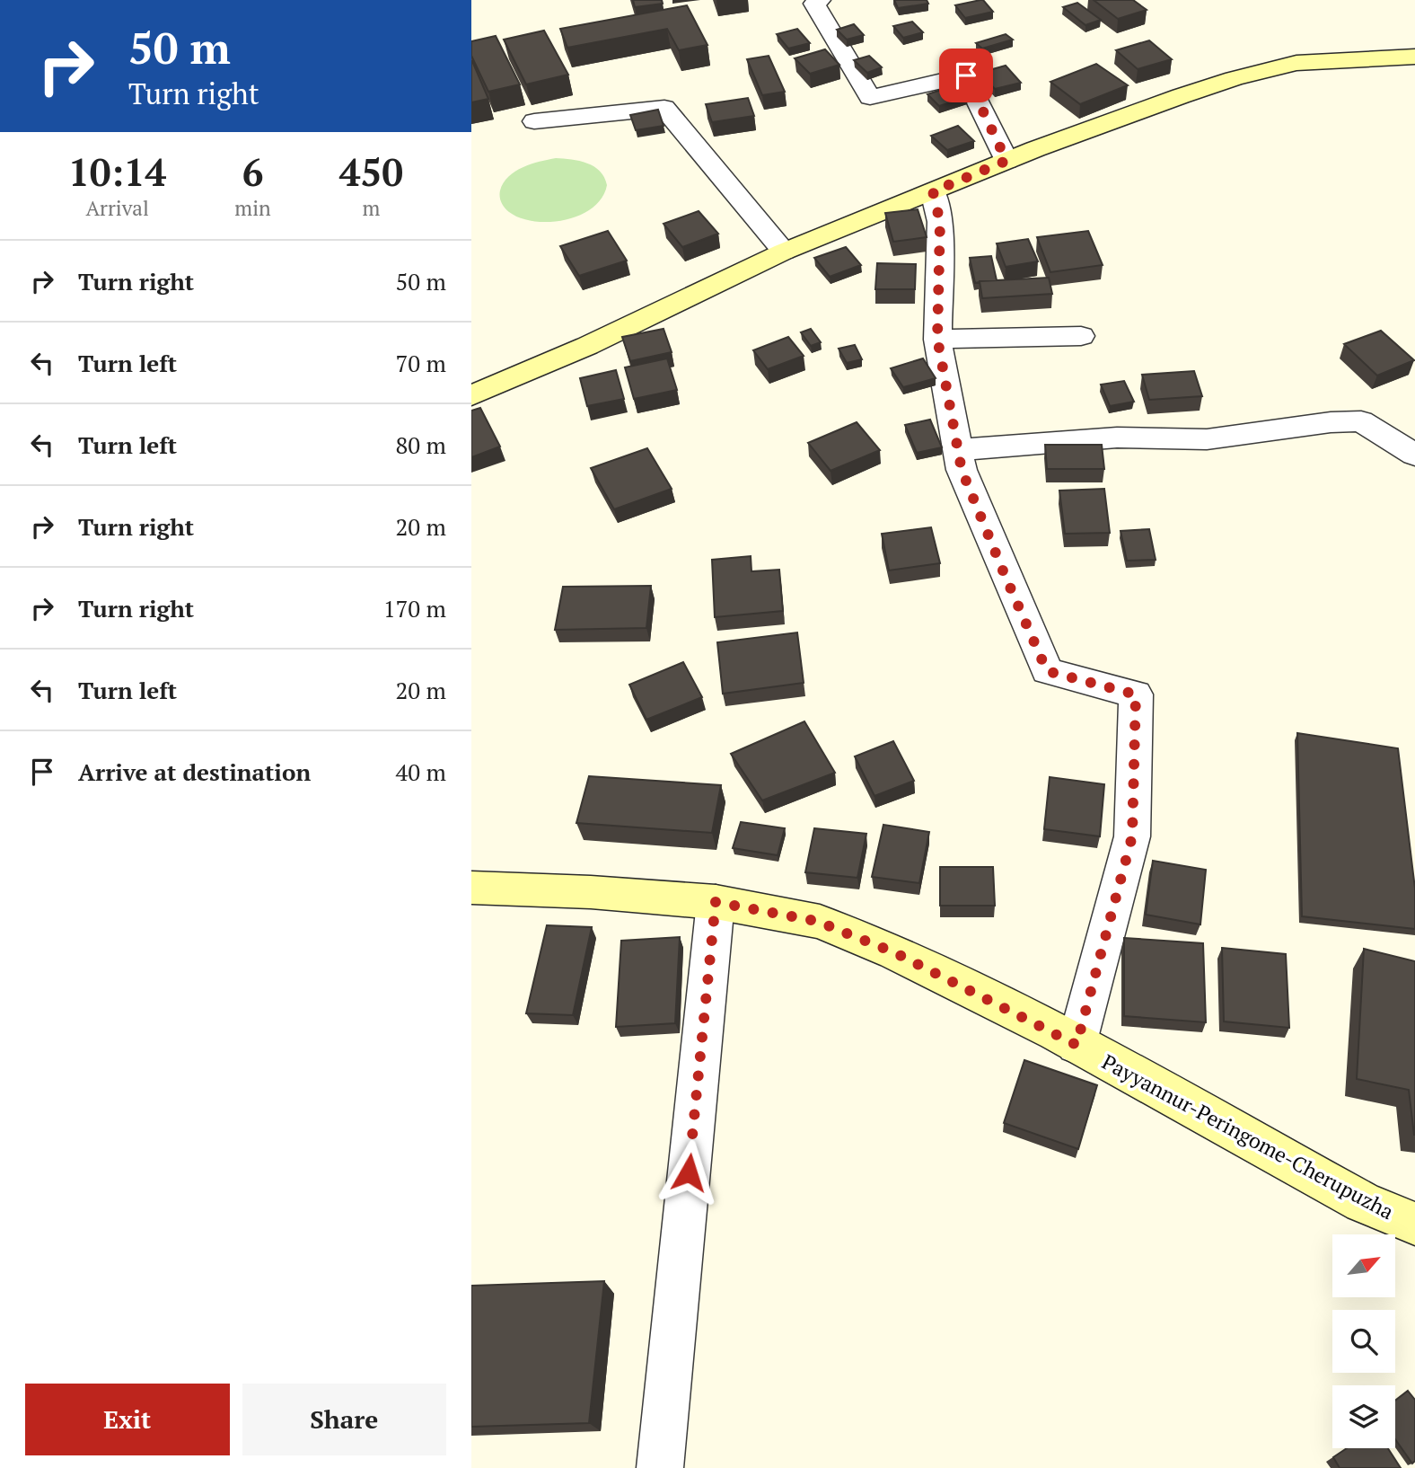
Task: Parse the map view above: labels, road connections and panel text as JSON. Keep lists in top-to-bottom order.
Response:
{
  "streets": {
    "street": ["Payyannur-Peringome-Cherupuzha"]
  },
  "north": "top right",
  "page": {
    "turn": ["50 m", "Turn right"],
    "eta": [
      "10:14",
      "Arrival",
      "6",
      "min",
      "450",
      "m"
    ],
    "list": [
      {
        "name": "Turn right",
        "value": "50 m"
      },
      {
        "name": "Turn left",
        "value": "70 m"
      },
      {
        "name": "Turn left",
        "value": "80 m"
      },
      {
        "name": "Turn right",
        "value": "20 m"
      },
      {
        "name": "Turn right",
        "value": "170 m"
      },
      {
        "name": "Turn left",
        "value": "20 m"
      },
      {
        "name": "Arrive at destination",
        "value": "40 m"
      }
    ],
    "buttons": ["Exit", "Share"]
  }
}
